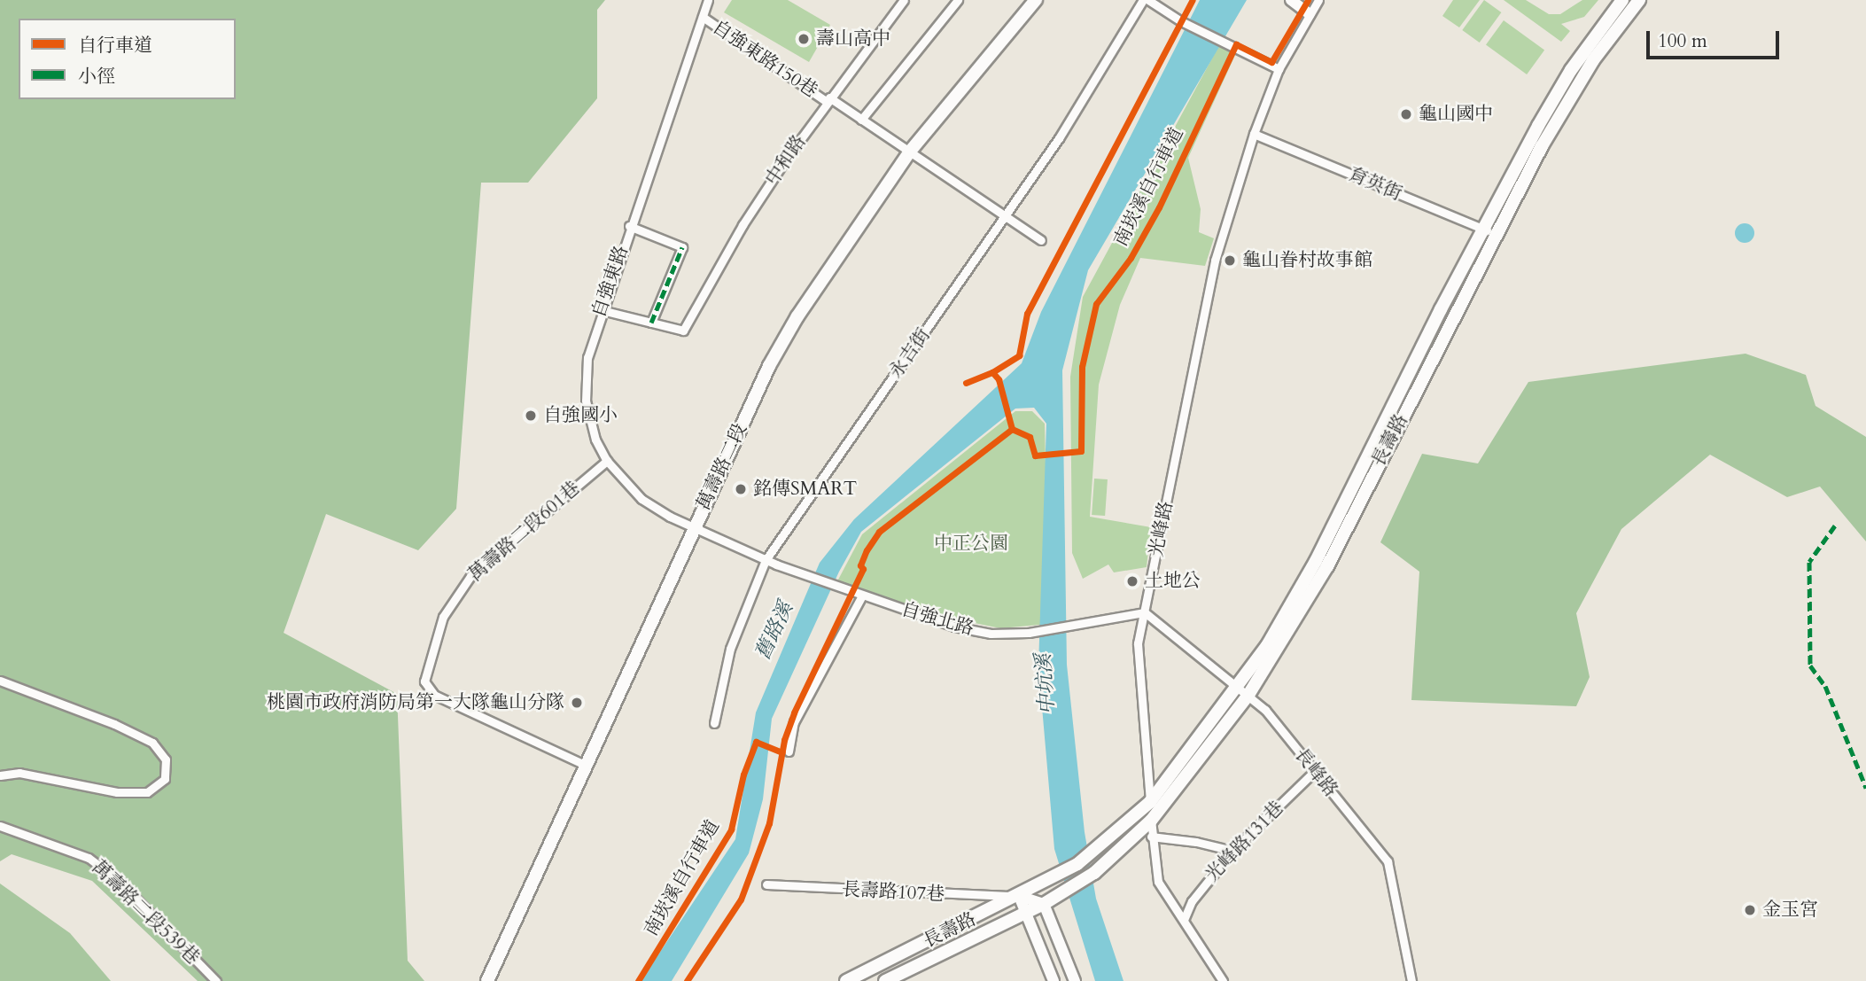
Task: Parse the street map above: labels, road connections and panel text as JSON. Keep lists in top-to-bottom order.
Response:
{
  "streets": {
    "main road": ["長壽路", "萬壽路二段"],
    "street": [
      "自強東路150巷",
      "中和路",
      "育英街",
      "自強東路",
      "永吉街",
      "光峰路",
      "萬壽路二段601巷",
      "自強北路",
      "長峰路",
      "光峰路131巷",
      "長壽路107巷",
      "萬壽路二段539巷"
    ],
    "cycle path": ["南崁溪自行車道"]
  },
  "crossings": [
    ["自強東路150巷", "中和路"],
    ["自強東路150巷", "自強東路"],
    ["自強東路150巷", "永吉街"],
    ["自強東路150巷", "萬壽路二段"],
    ["育英街", "長壽路"],
    ["育英街", "光峰路"],
    ["自強東路", "萬壽路二段"],
    ["自強東路", "萬壽路二段601巷"],
    ["永吉街", "自強北路"],
    ["長壽路", "光峰路"],
    ["長壽路", "長峰路"],
    ["長壽路", "長壽路107巷"],
    ["萬壽路二段", "萬壽路二段601巷"],
    ["光峰路", "自強北路"],
    ["光峰路", "長峰路"],
    ["光峰路", "光峰路131巷"],
    ["自強北路", "長峰路"],
    ["長峰路", "光峰路131巷"]
  ],
  "water": ["舊路溪", "中坑溪"],
  "parks": ["中正公園"],
  "places": [
    "壽山高中",
    "龜山國中",
    "龜山眷村故事館",
    "自強國小",
    "銘傳SMART",
    "土地公",
    "桃園市政府消防局第一大隊龜山分隊",
    "金玉宮"
  ],
  "legend": ["自行車道", "小徑"],
  "scale_bar": "100 m"
}
